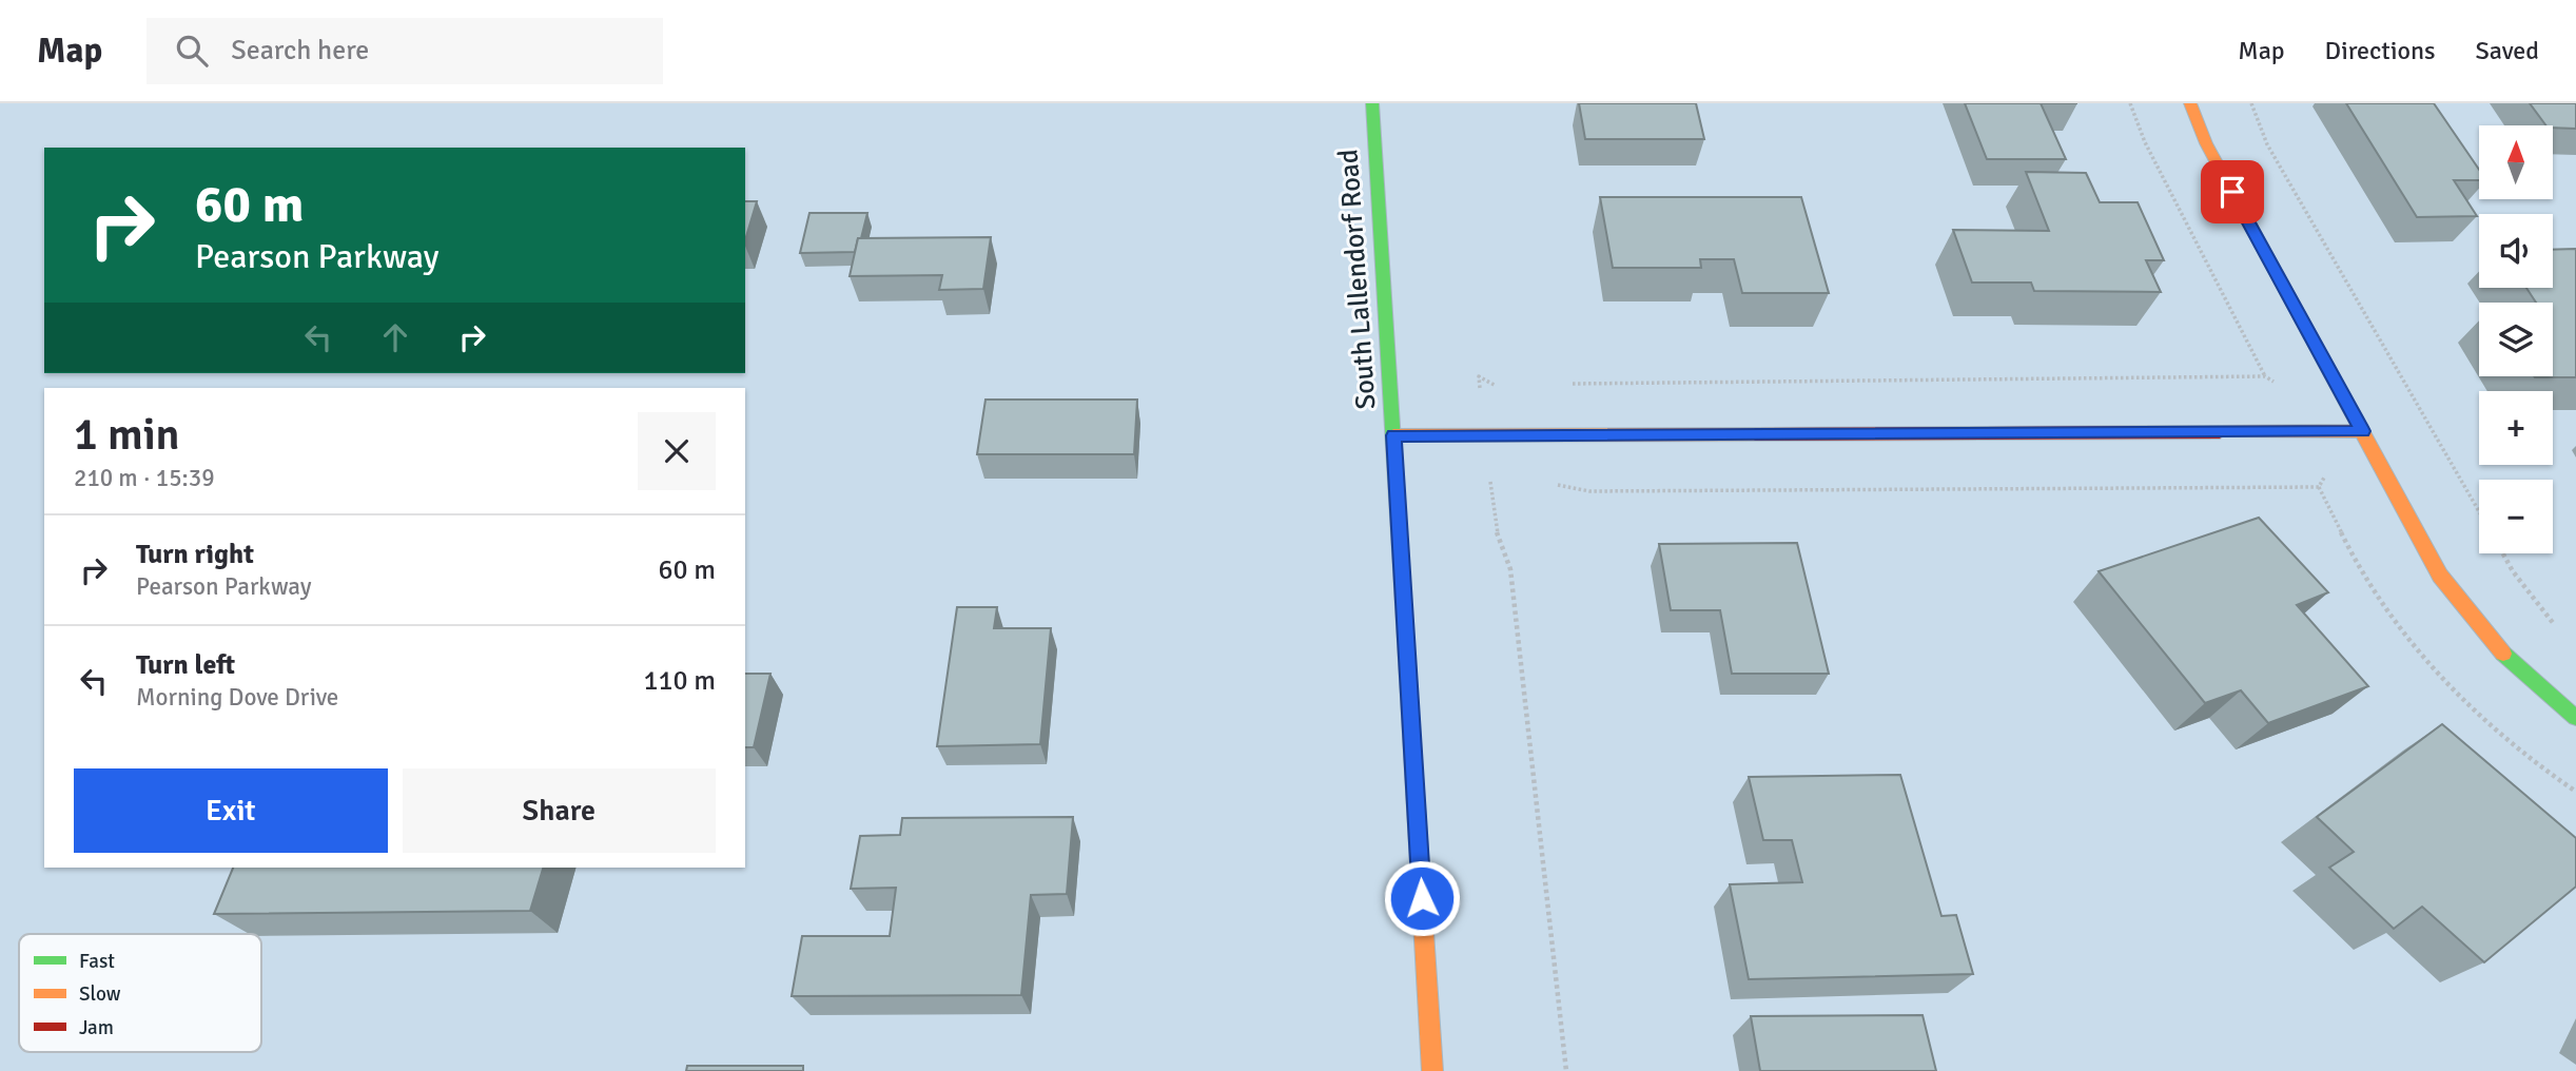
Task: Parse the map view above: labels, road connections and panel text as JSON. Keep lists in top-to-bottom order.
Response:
{
  "streets": {
    "street": ["South Lallendorf Road"]
  },
  "legend": ["Fast", "Slow", "Jam"],
  "north": "top",
  "page": {
    "header": "Map",
    "search": "Search here",
    "nav": ["Map", "Directions", "Saved"],
    "map_buttons": ["+", "−"],
    "turn": ["60 m", "Pearson Parkway"],
    "heading": ["1 min", "210 m · 15:39"],
    "list": [
      {
        "name": "Turn right",
        "note": "Pearson Parkway",
        "value": "60 m"
      },
      {
        "name": "Turn left",
        "note": "Morning Dove Drive",
        "value": "110 m"
      }
    ],
    "buttons": ["Exit", "Share"]
  }
}
